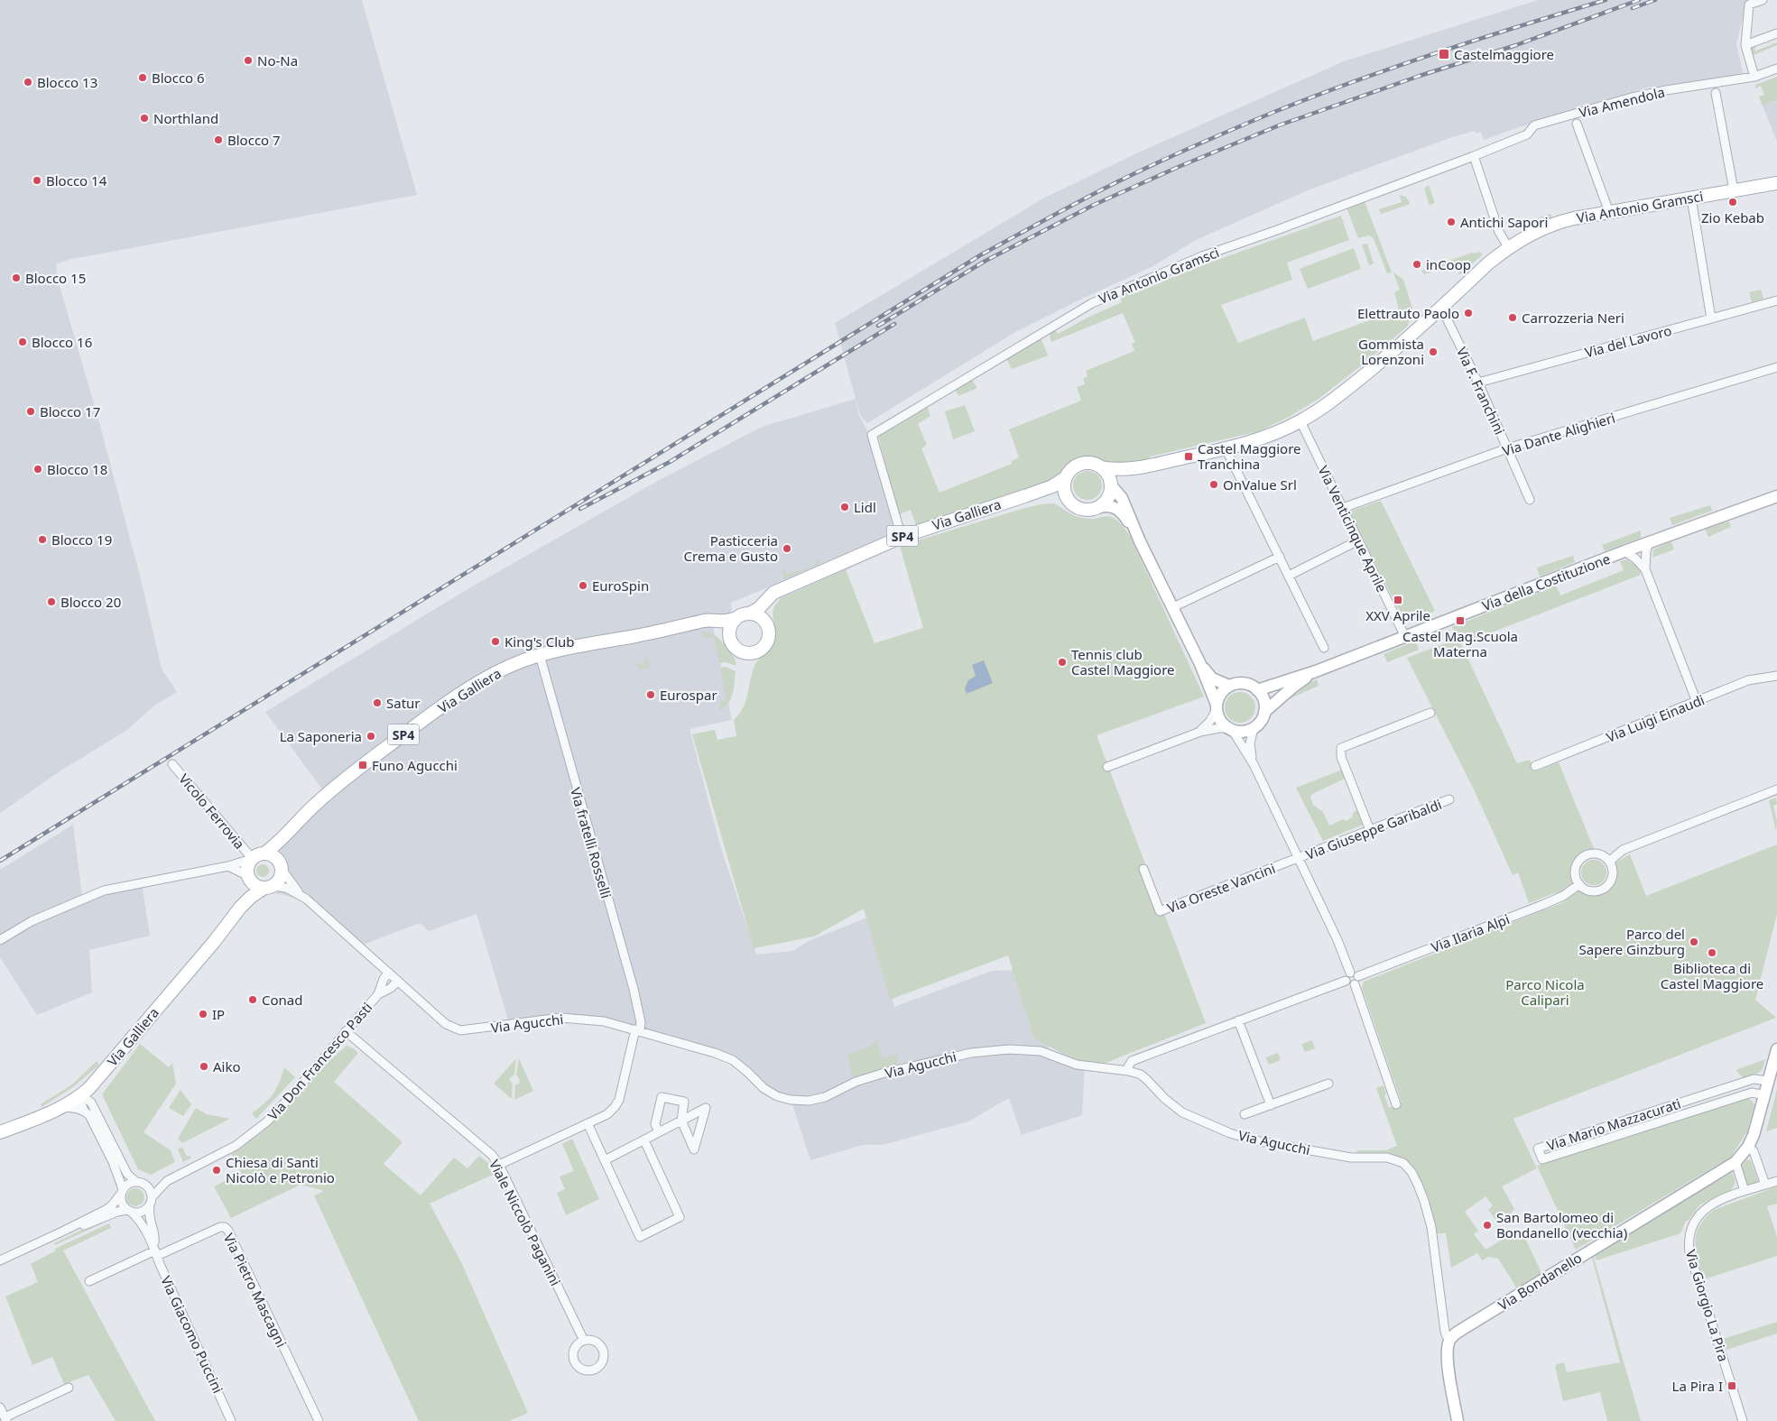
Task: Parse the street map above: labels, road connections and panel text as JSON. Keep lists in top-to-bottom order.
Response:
{
  "streets": {
    "main road": ["Via Antonio Gramsci", "Via Galliera", "SP4"],
    "street": [
      "Via Amendola",
      "Via del Lavoro",
      "Via F. Franchini",
      "Via Dante Alighieri",
      "Via Venticinque Aprile",
      "Via della Costituzione",
      "Via Luigi Einaudi",
      "Vicolo Ferrovia",
      "Via Giuseppe Garibaldi",
      "Via fratelli Rosselli",
      "Via Oreste Vancini",
      "Via Ilaria Alpi",
      "Via Agucchi",
      "Via Don Francesco Pasti",
      "Via Mario Mazzacurati",
      "Viale Niccolò Paganini",
      "Via Bondanello",
      "Via Pietro Mascagni",
      "Via Giorgio La Pira",
      "Via Giacomo Puccini"
    ]
  },
  "crossings": [
    ["Via Amendola", "Via Antonio Gramsci"],
    ["Via Antonio Gramsci", "Via F. Franchini"],
    ["Via Antonio Gramsci", "Via Galliera"],
    ["Via Antonio Gramsci", "Via Venticinque Aprile"],
    ["Via Antonio Gramsci", "SP4"],
    ["Via del Lavoro", "Via F. Franchini"],
    ["Via F. Franchini", "Via Dante Alighieri"],
    ["Via Dante Alighieri", "Via Venticinque Aprile"],
    ["Via Galliera", "SP4"],
    ["Via Galliera", "Vicolo Ferrovia"],
    ["Via Galliera", "Via fratelli Rosselli"],
    ["Via Venticinque Aprile", "Via della Costituzione"],
    ["Via Giuseppe Garibaldi", "Via Oreste Vancini"],
    ["Via fratelli Rosselli", "Via Agucchi"],
    ["Via fratelli Rosselli", "Viale Niccolò Paganini"],
    ["Via Agucchi", "Via Don Francesco Pasti"],
    ["Via Agucchi", "Via Bondanello"],
    ["Via Don Francesco Pasti", "Viale Niccolò Paganini"],
    ["Via Don Francesco Pasti", "Via Giacomo Puccini"],
    ["Via Mario Mazzacurati", "Via Bondanello"],
    ["Via Pietro Mascagni", "Via Giacomo Puccini"]
  ],
  "parks": ["Parco Nicola Calipari"],
  "places": {
    "transit": [
      "Castelmaggiore",
      "Castel Maggiore Tranchina",
      "XXV Aprile",
      "Castel Mag.Scuola Materna",
      "Funo Agucchi",
      "La Pira I"
    ],
    "other": [
      "No-Na",
      "Blocco 6",
      "Blocco 13",
      "Northland",
      "Blocco 7",
      "Blocco 14",
      "Zio Kebab",
      "Antichi Sapori",
      "inCoop",
      "Blocco 15",
      "Elettrauto Paolo",
      "Carrozzeria Neri",
      "Blocco 16",
      "Gommista Lorenzoni",
      "Blocco 17",
      "Blocco 18",
      "OnValue Srl",
      "Lidl",
      "Blocco 19",
      "Pasticceria Crema e Gusto",
      "EuroSpin",
      "Blocco 20",
      "King's Club",
      "Tennis club Castel Maggiore",
      "Eurospar",
      "Satur",
      "La Saponeria",
      "Parco del Sapere Ginzburg",
      "Biblioteca di Castel Maggiore",
      "Conad",
      "IP",
      "Aiko",
      "Chiesa di Santi Nicolò e Petronio",
      "San Bartolomeo di Bondanello (vecchia)"
    ]
  }
}
